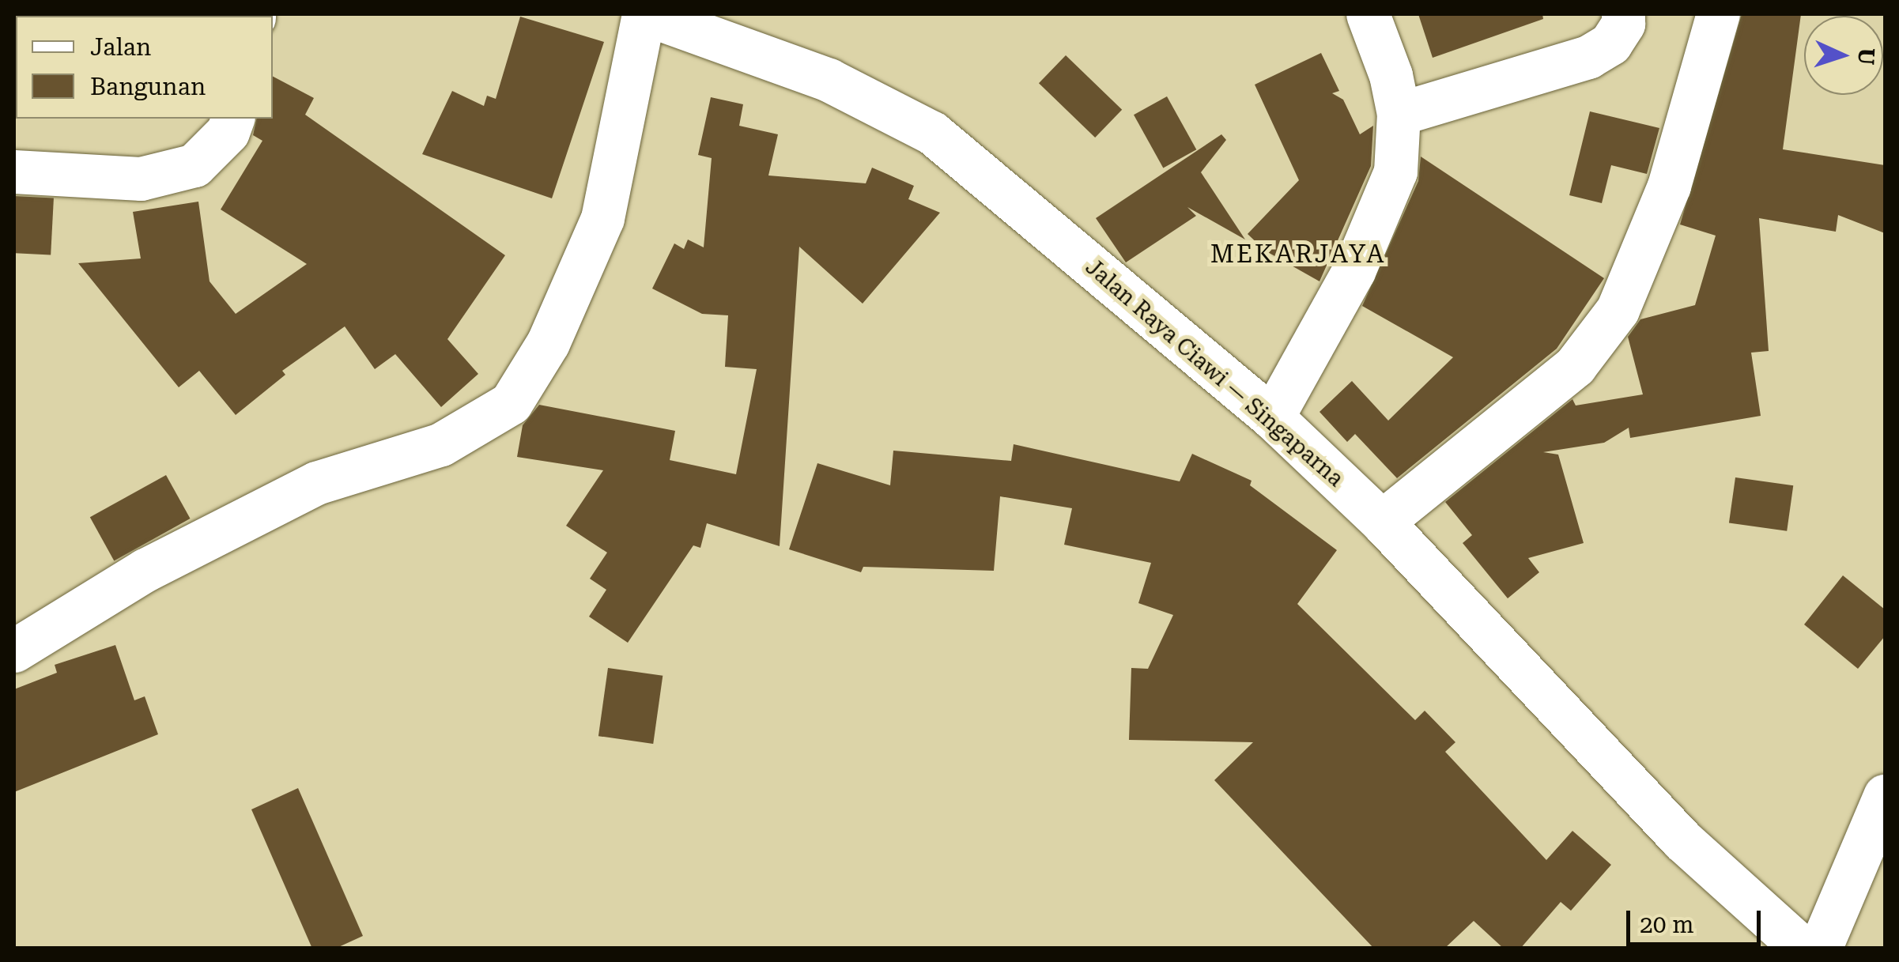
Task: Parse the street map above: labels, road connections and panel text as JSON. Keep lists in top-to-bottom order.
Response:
{
  "streets": {
    "street": ["Jalan Raya Ciawi — Singaparna"]
  },
  "districts": ["MEKARJAYA"],
  "legend": ["Jalan", "Bangunan"],
  "scale_bar": "20 m",
  "north": "right"
}
